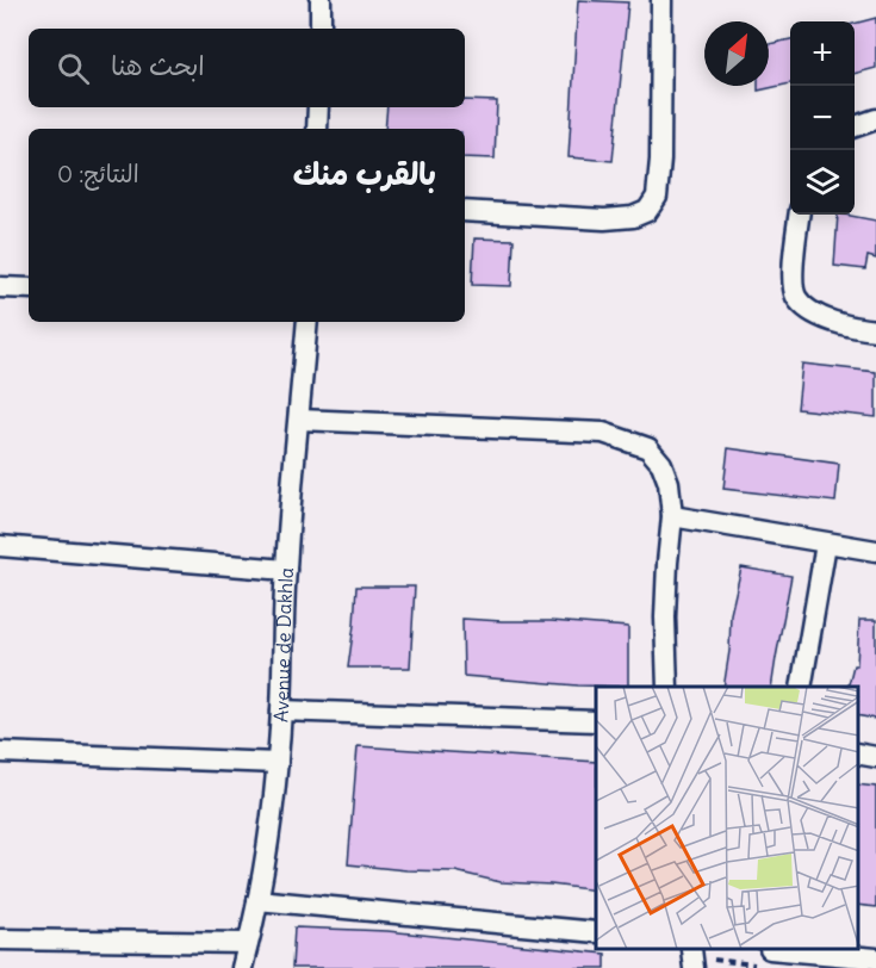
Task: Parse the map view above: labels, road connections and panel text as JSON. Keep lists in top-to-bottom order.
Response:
{
  "streets": {
    "street": ["Avenue de Dakhla"]
  },
  "north": "top right",
  "page": {
    "map_buttons": ["+", "−"],
    "search": "ابحث هنا",
    "heading": ["بالقرب منك", "النتائج: 0"]
  }
}
